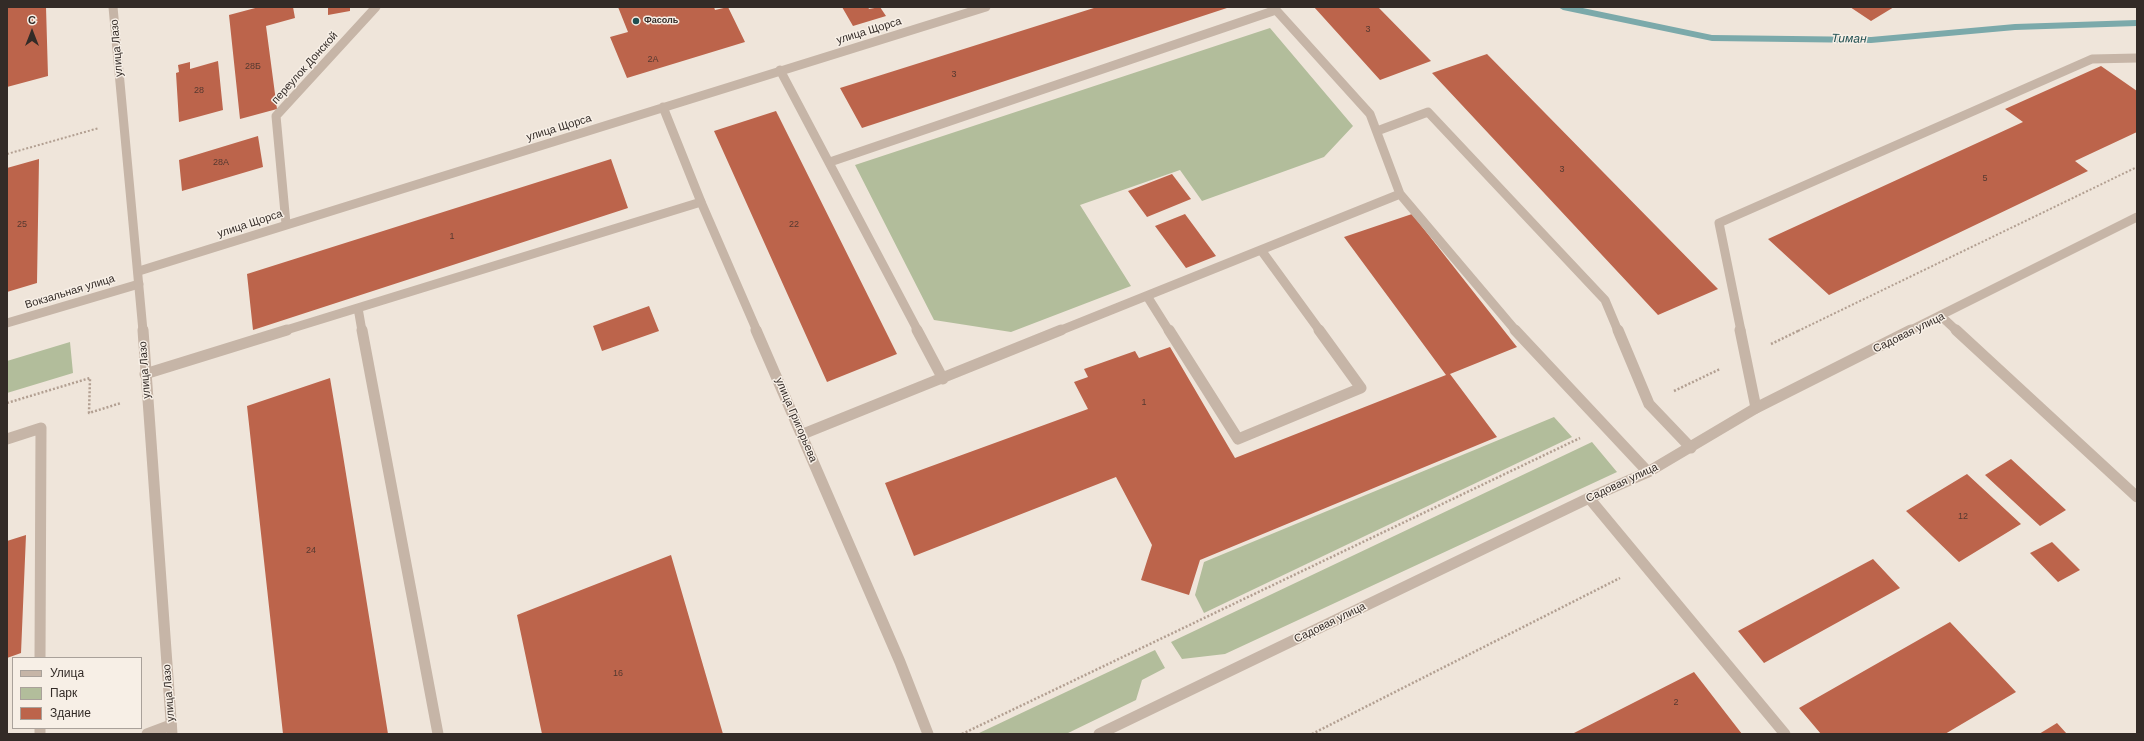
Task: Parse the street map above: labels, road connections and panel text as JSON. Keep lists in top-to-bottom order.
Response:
{
  "streets": {
    "street": [
      "улица Щорса",
      "улица Лазо",
      "переулок Донской",
      "Вокзальная улица",
      "Садовая улица",
      "улица Григорьева"
    ]
  },
  "crossings": [
    ["улица Щорса", "улица Лазо"],
    ["улица Щорса", "переулок Донской"],
    ["улица Щорса", "улица Григорьева"],
    ["улица Лазо", "Вокзальная улица"]
  ],
  "water": ["Тиман"],
  "places": ["Фасоль"],
  "house_numbers": [
    "3",
    "2А",
    "28Б",
    "3",
    "28",
    "28А",
    "3",
    "5",
    "25",
    "22",
    "1",
    "1",
    "12",
    "24",
    "16",
    "2"
  ],
  "legend": ["Улица", "Парк", "Здание"],
  "north": "top"
}
